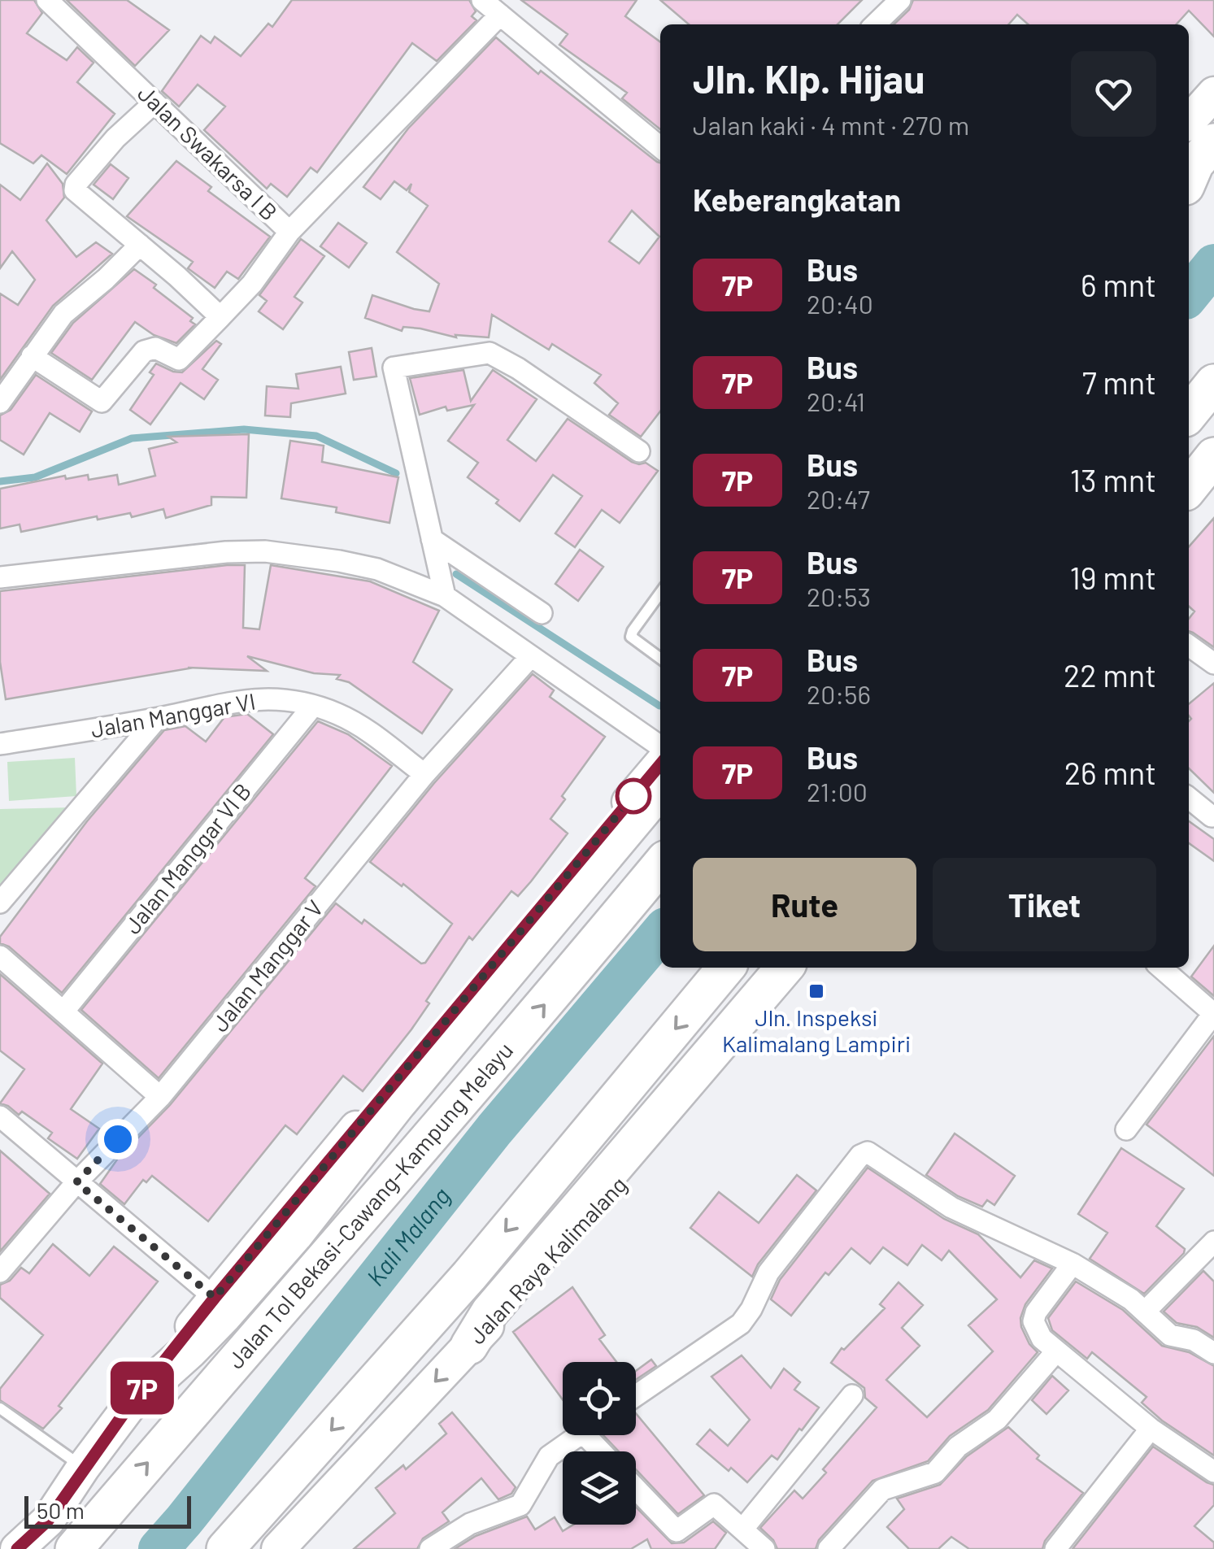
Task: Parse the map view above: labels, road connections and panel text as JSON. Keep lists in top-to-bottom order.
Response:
{
  "streets": {
    "highway": ["Jalan Tol Bekasi–Cawang–Kampung Melayu"],
    "main road": ["Jalan Raya Kalimalang"],
    "street": [
      "Jalan Swakarsa I B",
      "Jalan Manggar VI",
      "Jalan Manggar VI B",
      "Jalan Manggar V"
    ]
  },
  "crossings": [
    ["Jalan Manggar VI", "Jalan Manggar VI B"],
    ["Jalan Manggar VI", "Jalan Manggar V"]
  ],
  "water": ["Kali Malang"],
  "places": {
    "transit": ["Jln. Inspeksi Kalimalang Lampiri"]
  },
  "lines": ["bus line 7P"],
  "scale_bar": "50 m",
  "page": {
    "on_map": "7P",
    "heading": [
      ["Jln. Klp. Hijau", "Jalan kaki · 4 mnt · 270 m"],
      "Keberangkatan"
    ],
    "list": [
      {
        "mark": "7P",
        "name": "Bus",
        "note": "20:40",
        "value": "6 mnt"
      },
      {
        "mark": "7P",
        "name": "Bus",
        "note": "20:41",
        "value": "7 mnt"
      },
      {
        "mark": "7P",
        "name": "Bus",
        "note": "20:47",
        "value": "13 mnt"
      },
      {
        "mark": "7P",
        "name": "Bus",
        "note": "20:53",
        "value": "19 mnt"
      },
      {
        "mark": "7P",
        "name": "Bus",
        "note": "20:56",
        "value": "22 mnt"
      },
      {
        "mark": "7P",
        "name": "Bus",
        "note": "21:00",
        "value": "26 mnt"
      }
    ],
    "buttons": ["Rute", "Tiket"],
    "scale": "50 m"
  }
}
